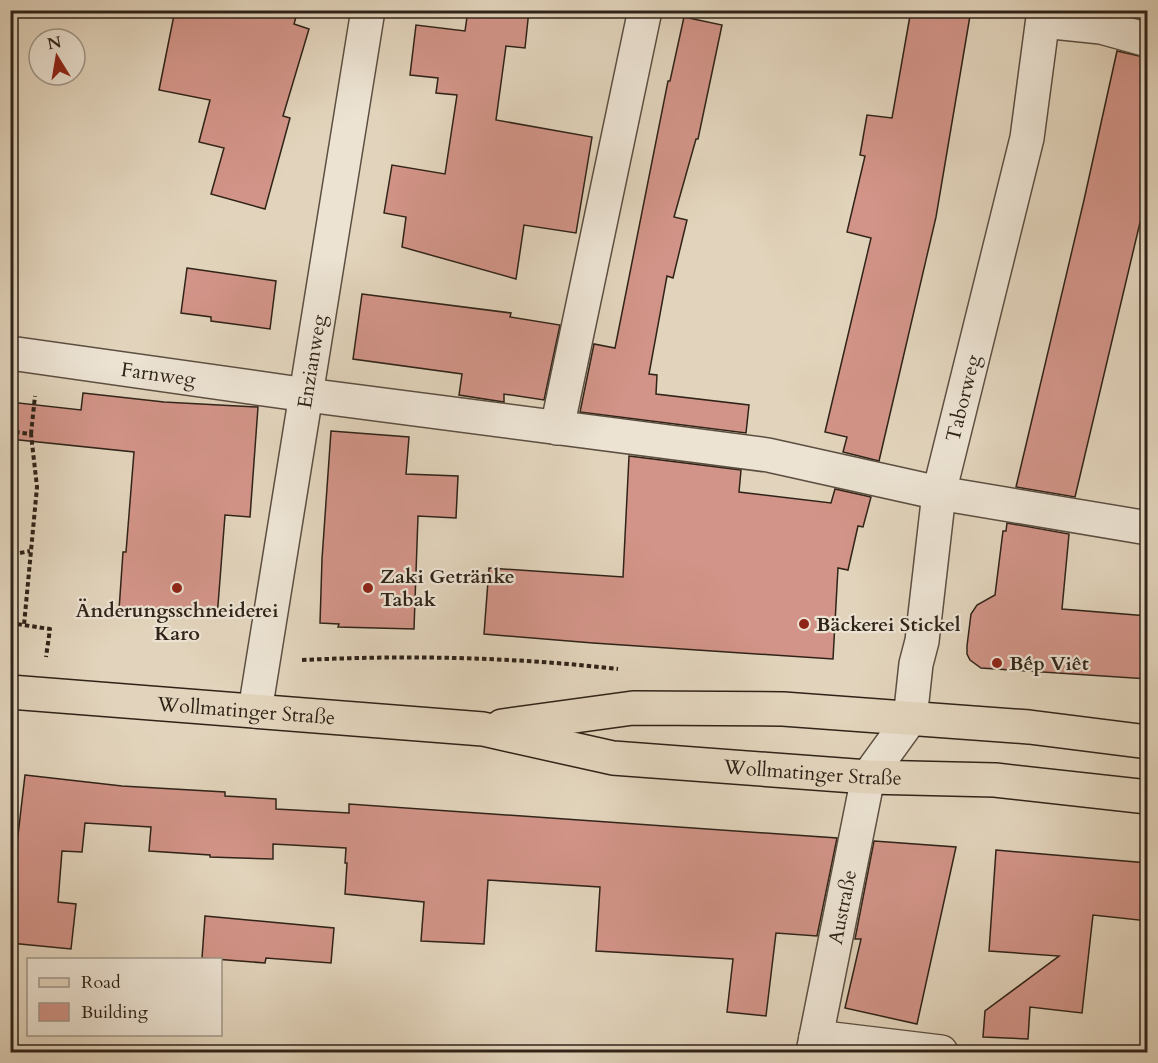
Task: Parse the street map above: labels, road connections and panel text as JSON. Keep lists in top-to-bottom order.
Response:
{
  "streets": {
    "main road": ["Wollmatinger Straße"],
    "street": [
      "Enzianweg",
      "Farnweg",
      "Taborweg",
      "Austraße"
    ]
  },
  "crossings": [
    ["Enzianweg", "Farnweg"],
    ["Enzianweg", "Wollmatinger Straße"],
    ["Farnweg", "Taborweg"],
    ["Taborweg", "Wollmatinger Straße"],
    ["Taborweg", "Austraße"],
    ["Wollmatinger Straße", "Austraße"]
  ],
  "places": [
    "Änderungsschneiderei Karo",
    "Zaki Getränke Tabak",
    "Bäckerei Stickel",
    "Bếp Viêt"
  ],
  "legend": ["Road", "Building"],
  "north": "top"
}
